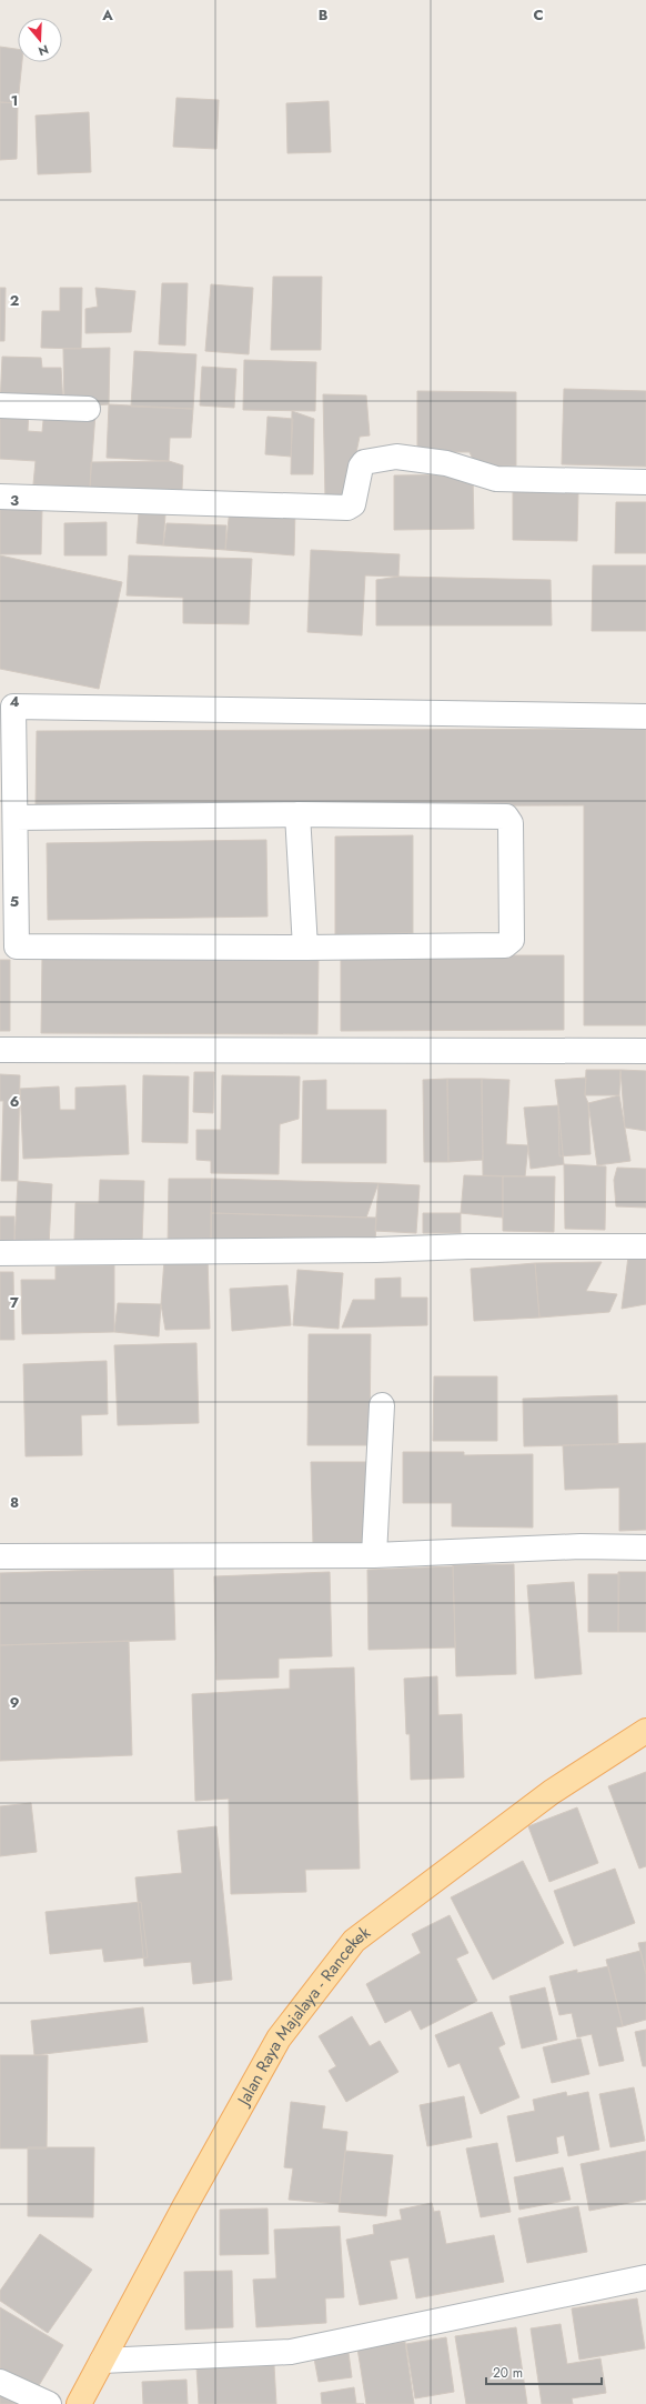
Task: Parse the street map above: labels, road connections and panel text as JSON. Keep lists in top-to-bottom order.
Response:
{
  "streets": {
    "main road": ["Jalan Raya Majalaya - Rancekek"]
  },
  "scale_bar": "20 m",
  "north": "bottom",
  "grid": {
    "columns": ["A", "B", "C"],
    "rows": [
      "1",
      "2",
      "3",
      "4",
      "5",
      "6",
      "7",
      "8",
      "9"
    ]
  }
}
